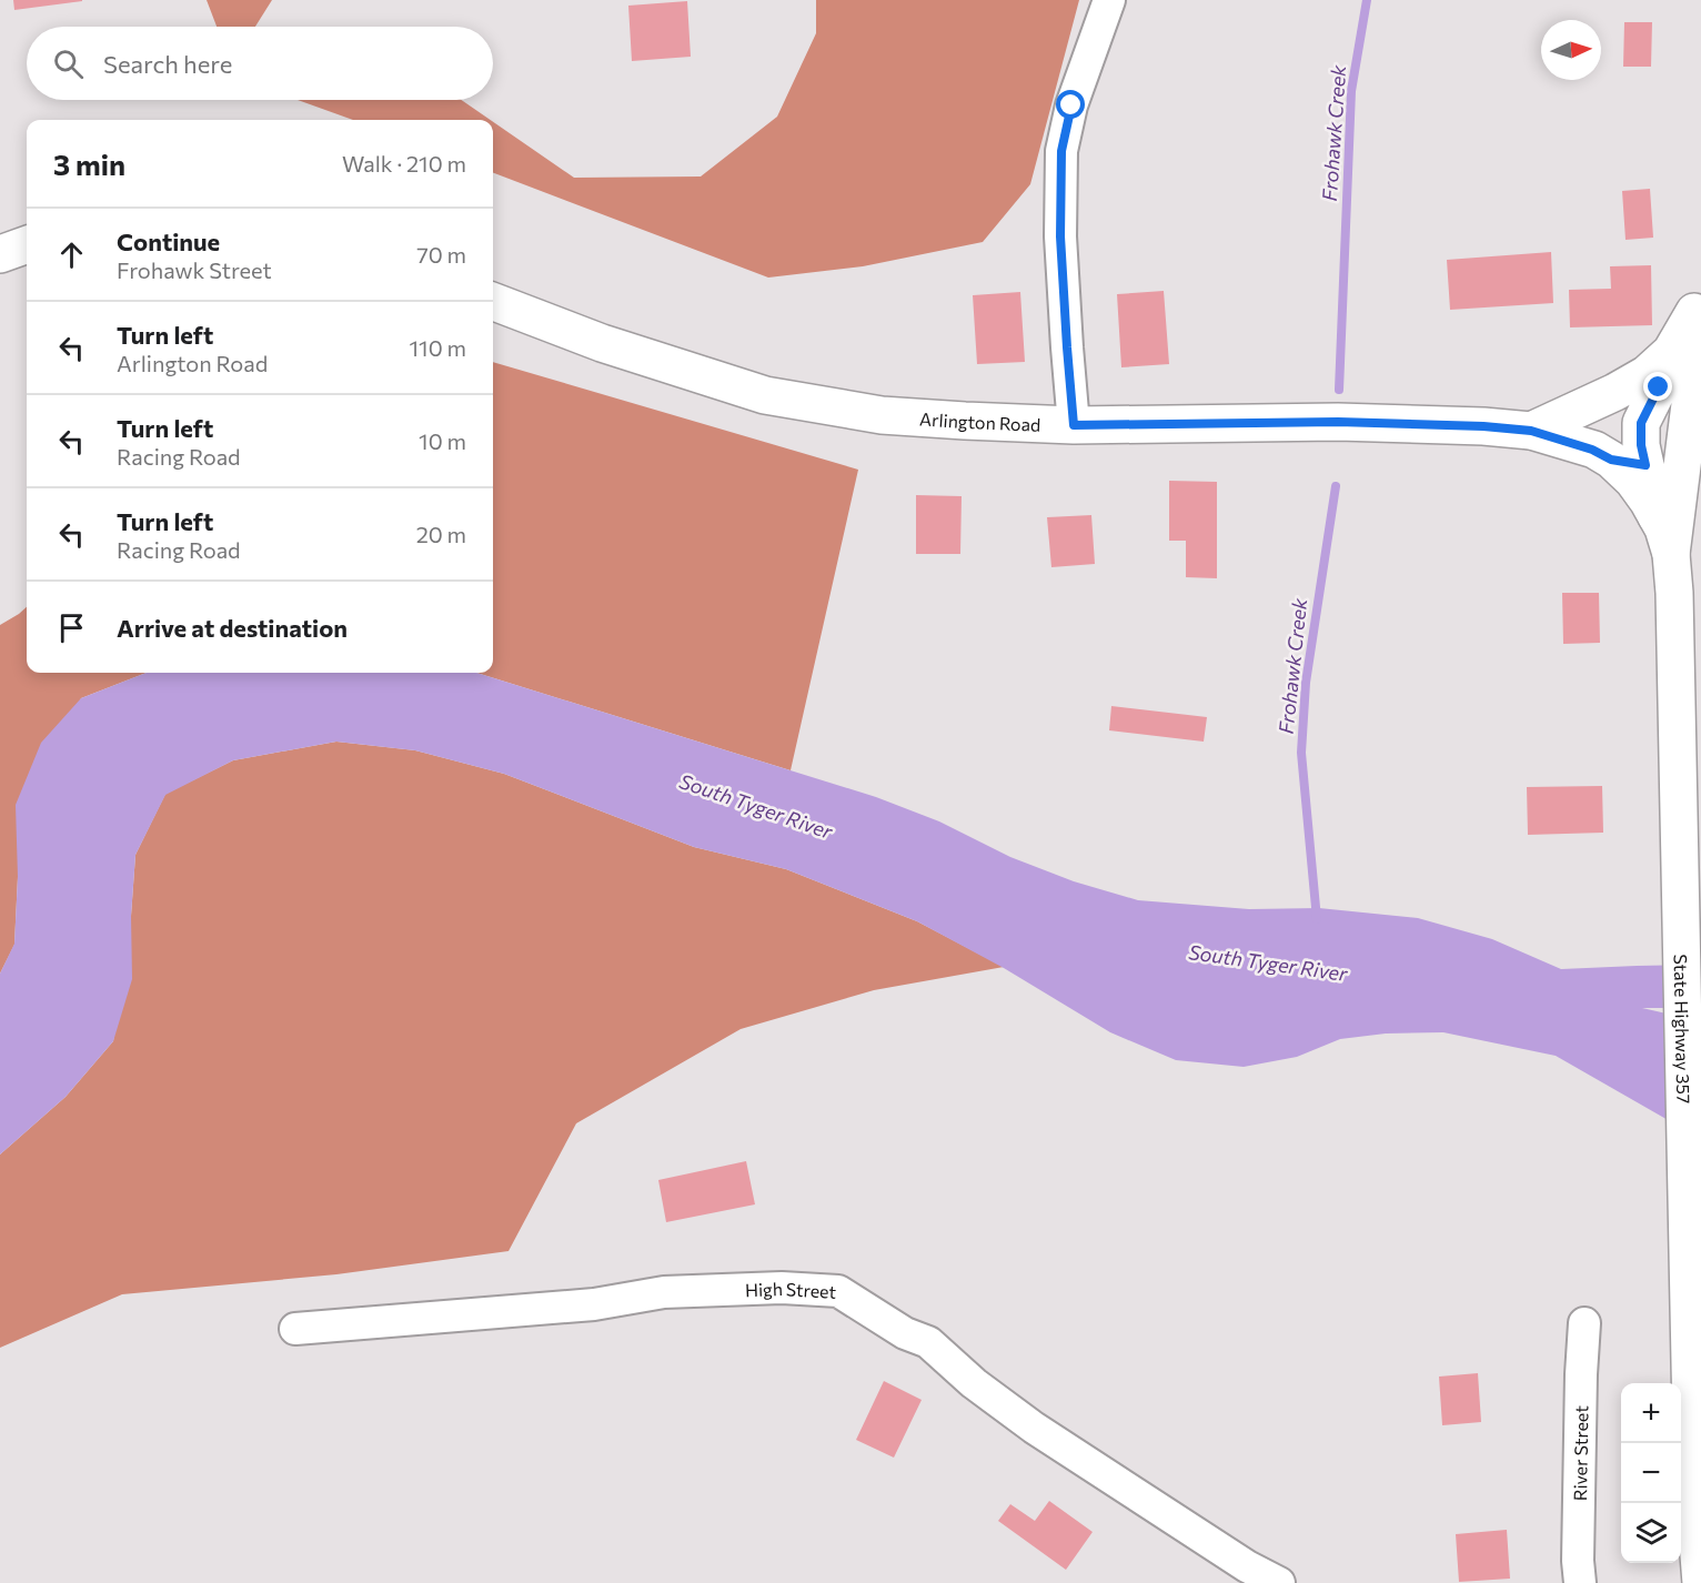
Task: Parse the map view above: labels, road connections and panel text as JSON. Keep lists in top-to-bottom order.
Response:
{
  "streets": {
    "main road": ["Arlington Road", "State Highway 357"],
    "street": ["High Street", "River Street"]
  },
  "crossings": [
    ["Arlington Road", "State Highway 357"]
  ],
  "water": ["Frohawk Creek", "South Tyger River"],
  "north": "right",
  "page": {
    "search": "Search here",
    "heading": ["3 min", "Walk · 210 m"],
    "list": [
      ["Continue", "Frohawk Street", "70 m"],
      ["Turn left", "Arlington Road", "110 m"],
      ["Turn left", "Racing Road", "10 m"],
      ["Turn left", "Racing Road", "20 m"],
      "Arrive at destination"
    ],
    "map_buttons": ["+", "−"]
  }
}
